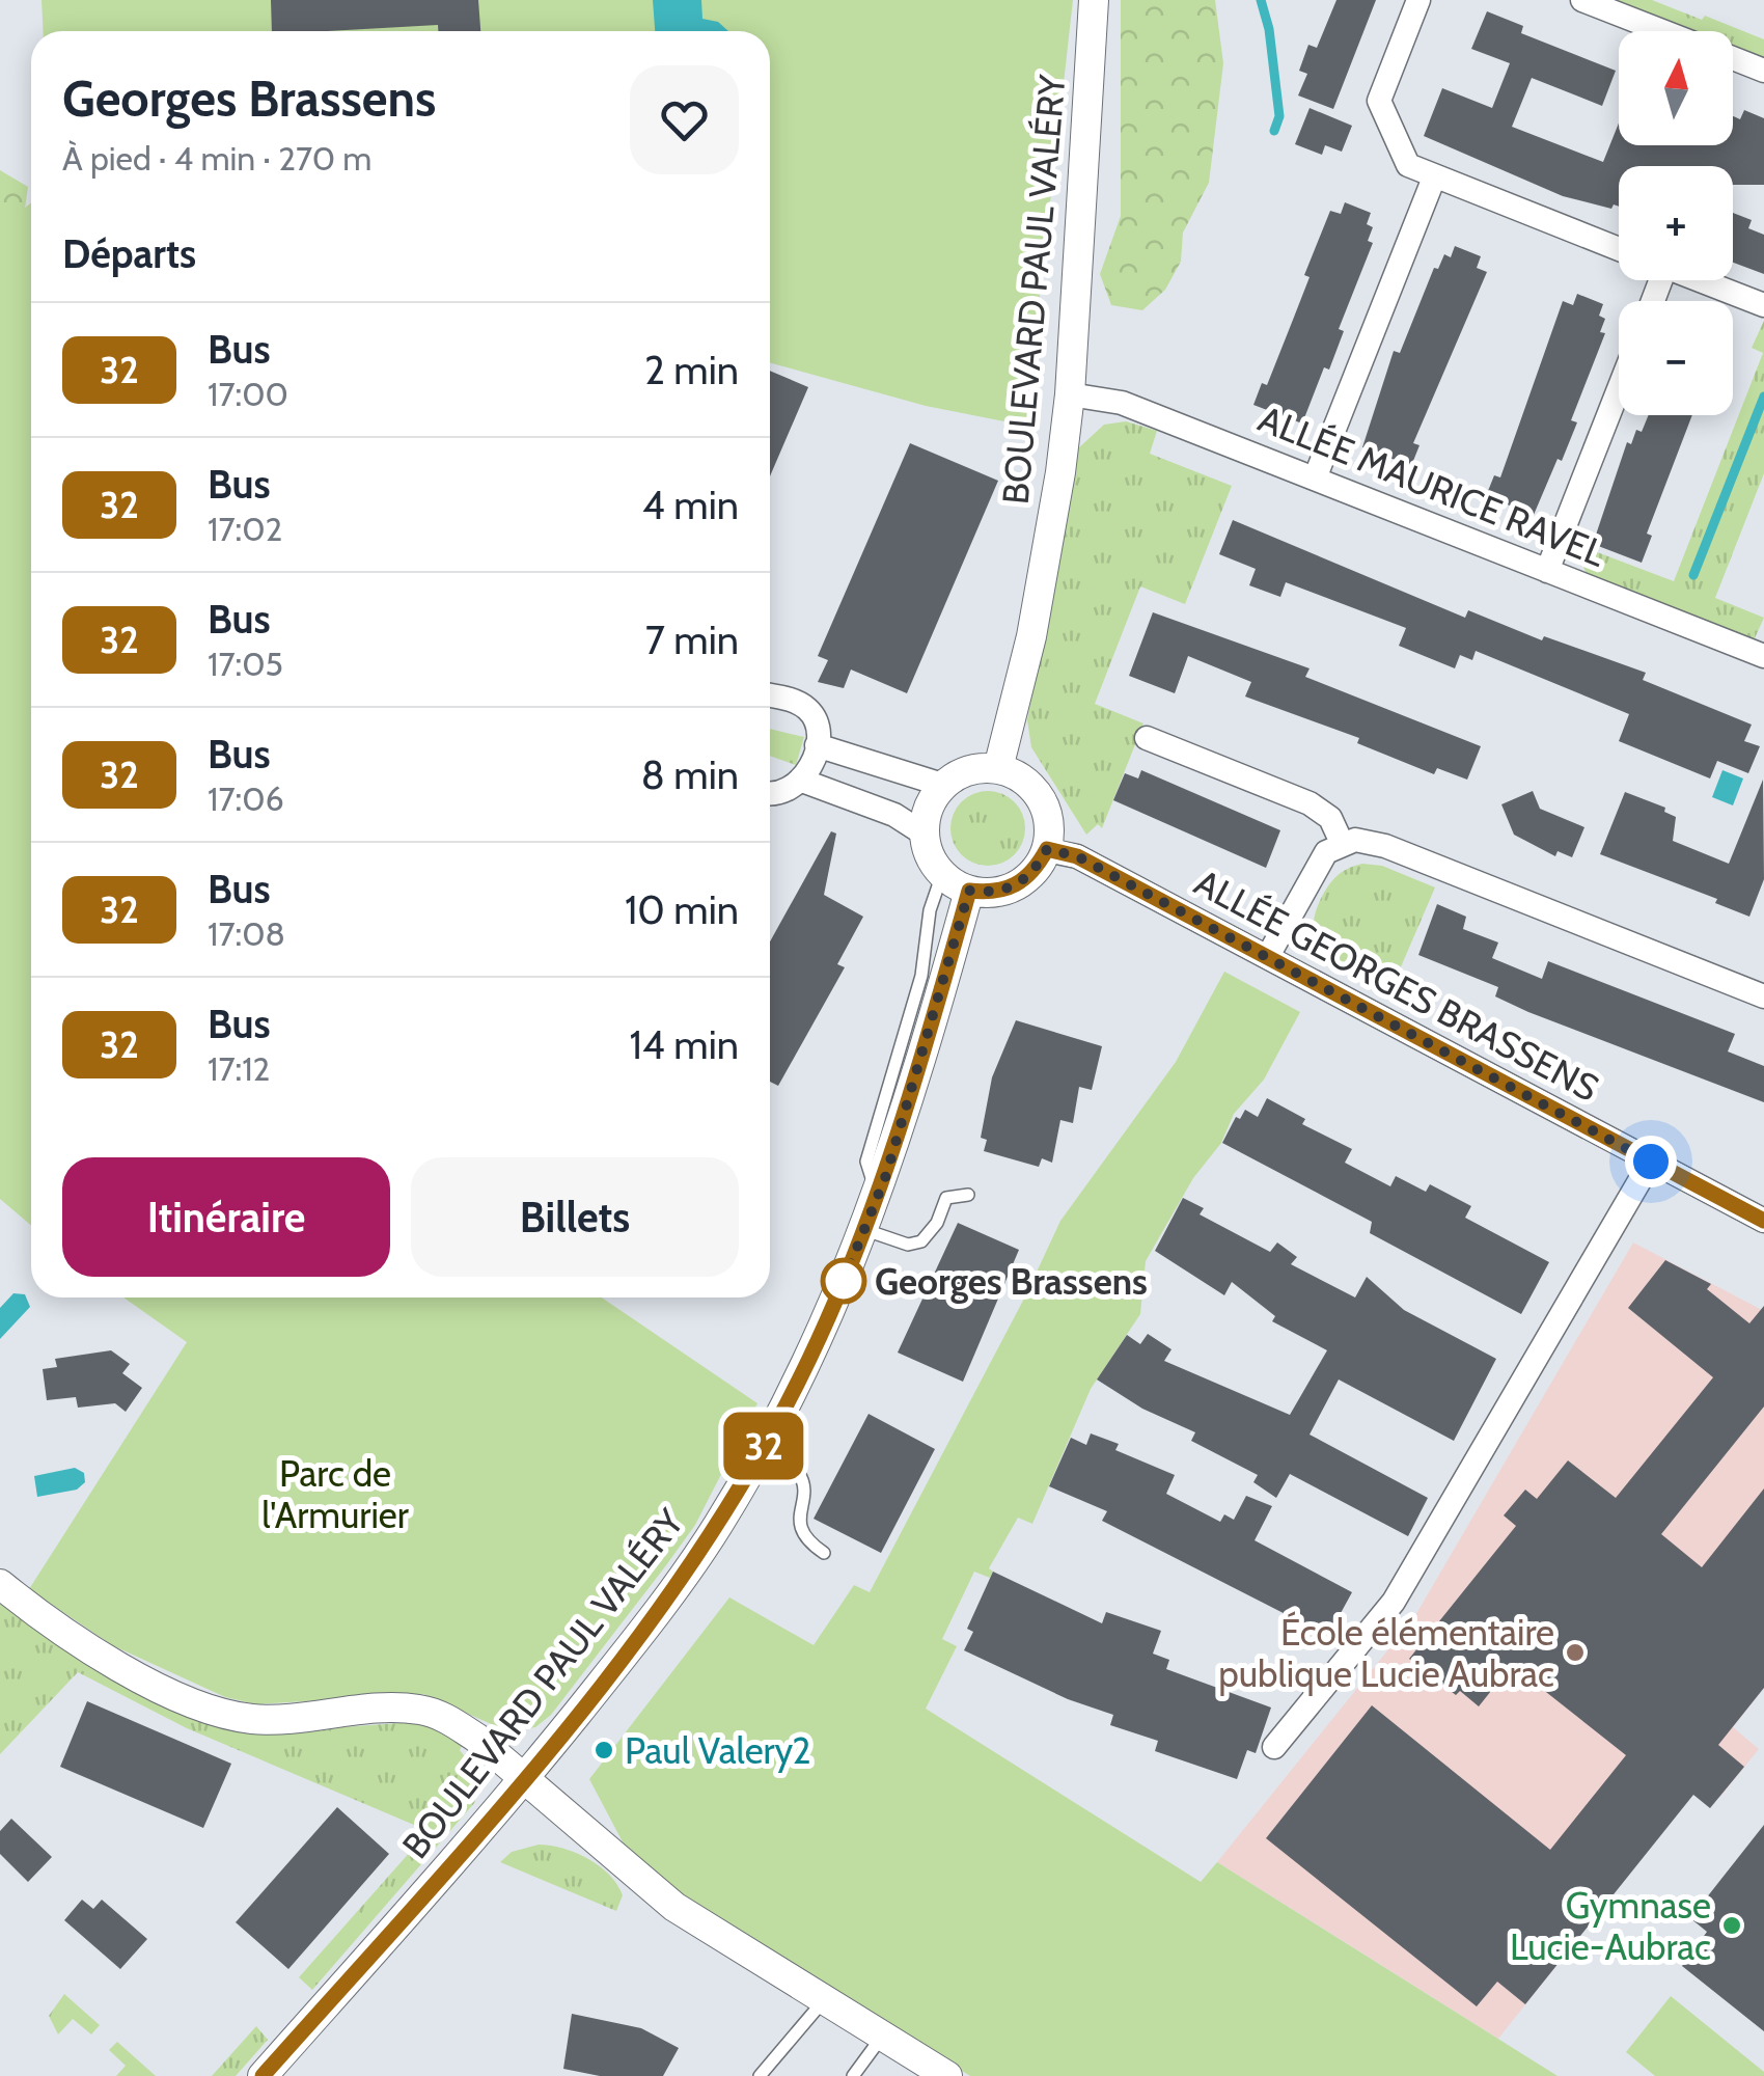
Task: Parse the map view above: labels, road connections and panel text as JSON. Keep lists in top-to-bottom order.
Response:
{
  "streets": {
    "street": ["BOULEVARD PAUL VALÉRY", "ALLÉE MAURICE RAVEL", "ALLÉE GEORGES BRASSENS"]
  },
  "crossings": [
    ["BOULEVARD PAUL VALÉRY", "ALLÉE MAURICE RAVEL"],
    ["BOULEVARD PAUL VALÉRY", "ALLÉE GEORGES BRASSENS"]
  ],
  "parks": ["Parc de l'Armurier"],
  "places": [
    "Georges Brassens",
    "École élémentaire publique Lucie Aubrac",
    "Paul Valery2",
    "Gymnase Lucie-Aubrac"
  ],
  "lines": ["bus line 32"],
  "north": "top",
  "page": {
    "on_map": "32",
    "map_buttons": ["+", "−"],
    "heading": [
      ["Georges Brassens", "À pied · 4 min · 270 m"],
      "Départs"
    ],
    "list": [
      {
        "mark": "32",
        "name": "Bus",
        "note": "17:00",
        "value": "2 min"
      },
      {
        "mark": "32",
        "name": "Bus",
        "note": "17:02",
        "value": "4 min"
      },
      {
        "mark": "32",
        "name": "Bus",
        "note": "17:05",
        "value": "7 min"
      },
      {
        "mark": "32",
        "name": "Bus",
        "note": "17:06",
        "value": "8 min"
      },
      {
        "mark": "32",
        "name": "Bus",
        "note": "17:08",
        "value": "10 min"
      },
      {
        "mark": "32",
        "name": "Bus",
        "note": "17:12",
        "value": "14 min"
      }
    ],
    "buttons": ["Itinéraire", "Billets"]
  }
}
